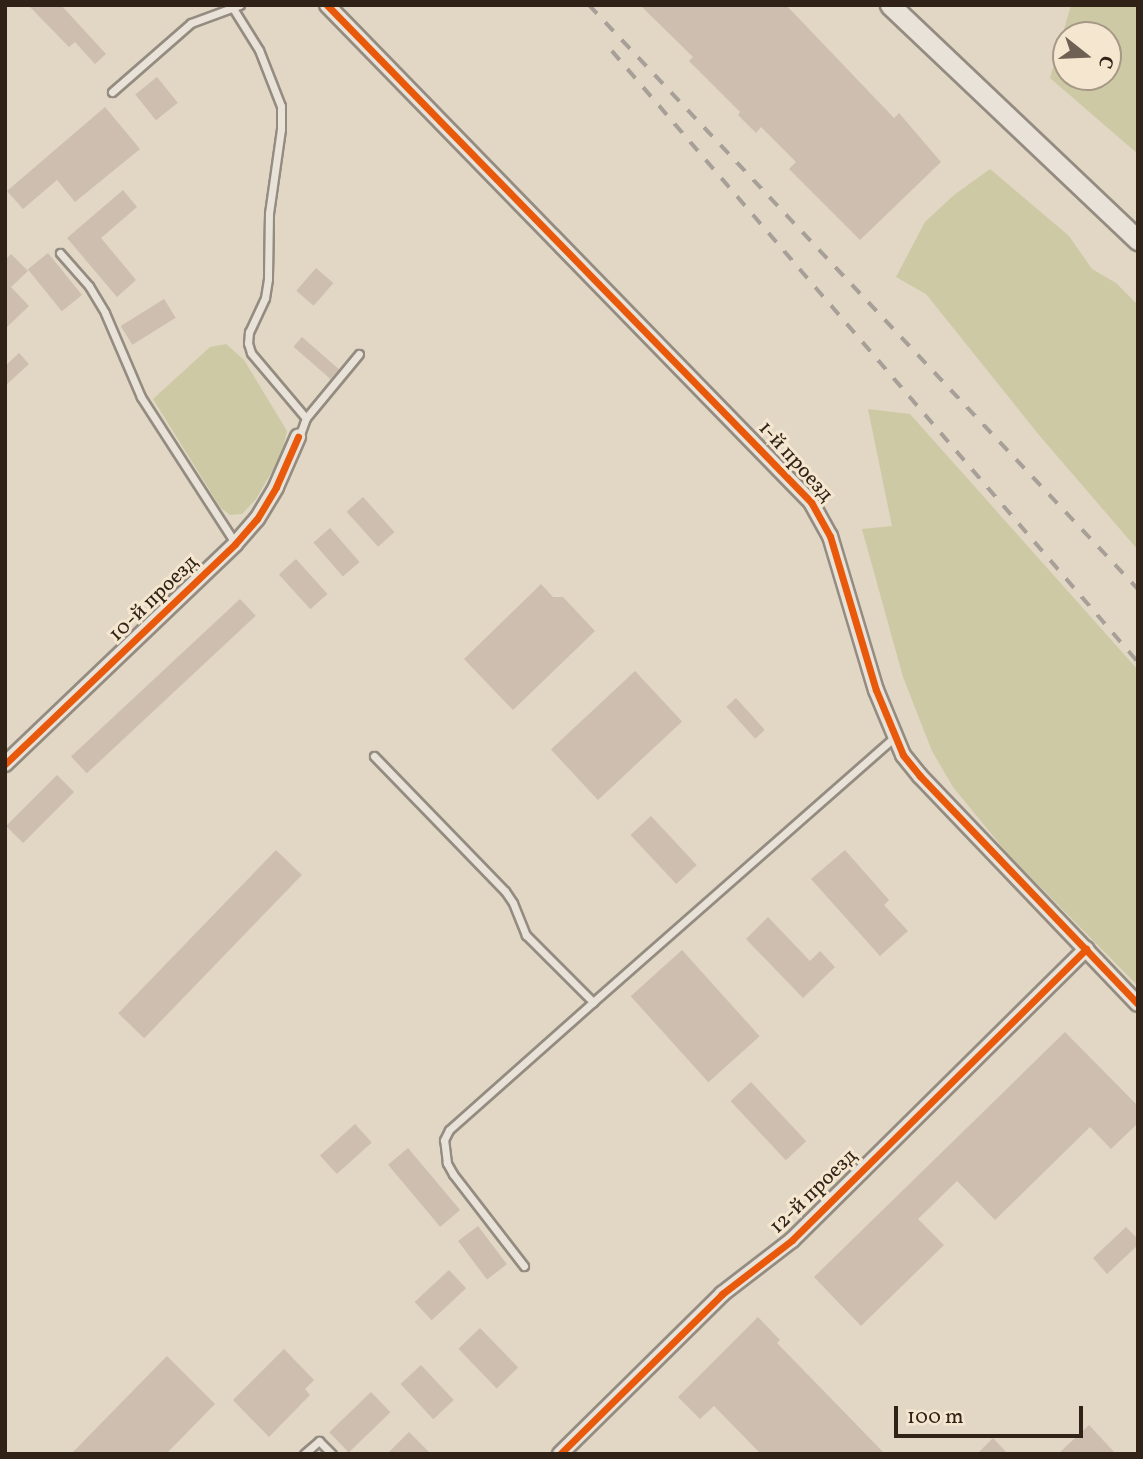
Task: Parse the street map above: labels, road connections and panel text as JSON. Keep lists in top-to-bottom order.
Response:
{
  "streets": {
    "street": ["1-й проезд", "10-й проезд", "12-й проезд"]
  },
  "crossings": [
    ["1-й проезд", "12-й проезд"]
  ],
  "scale_bar": "100 m",
  "north": "right"
}
